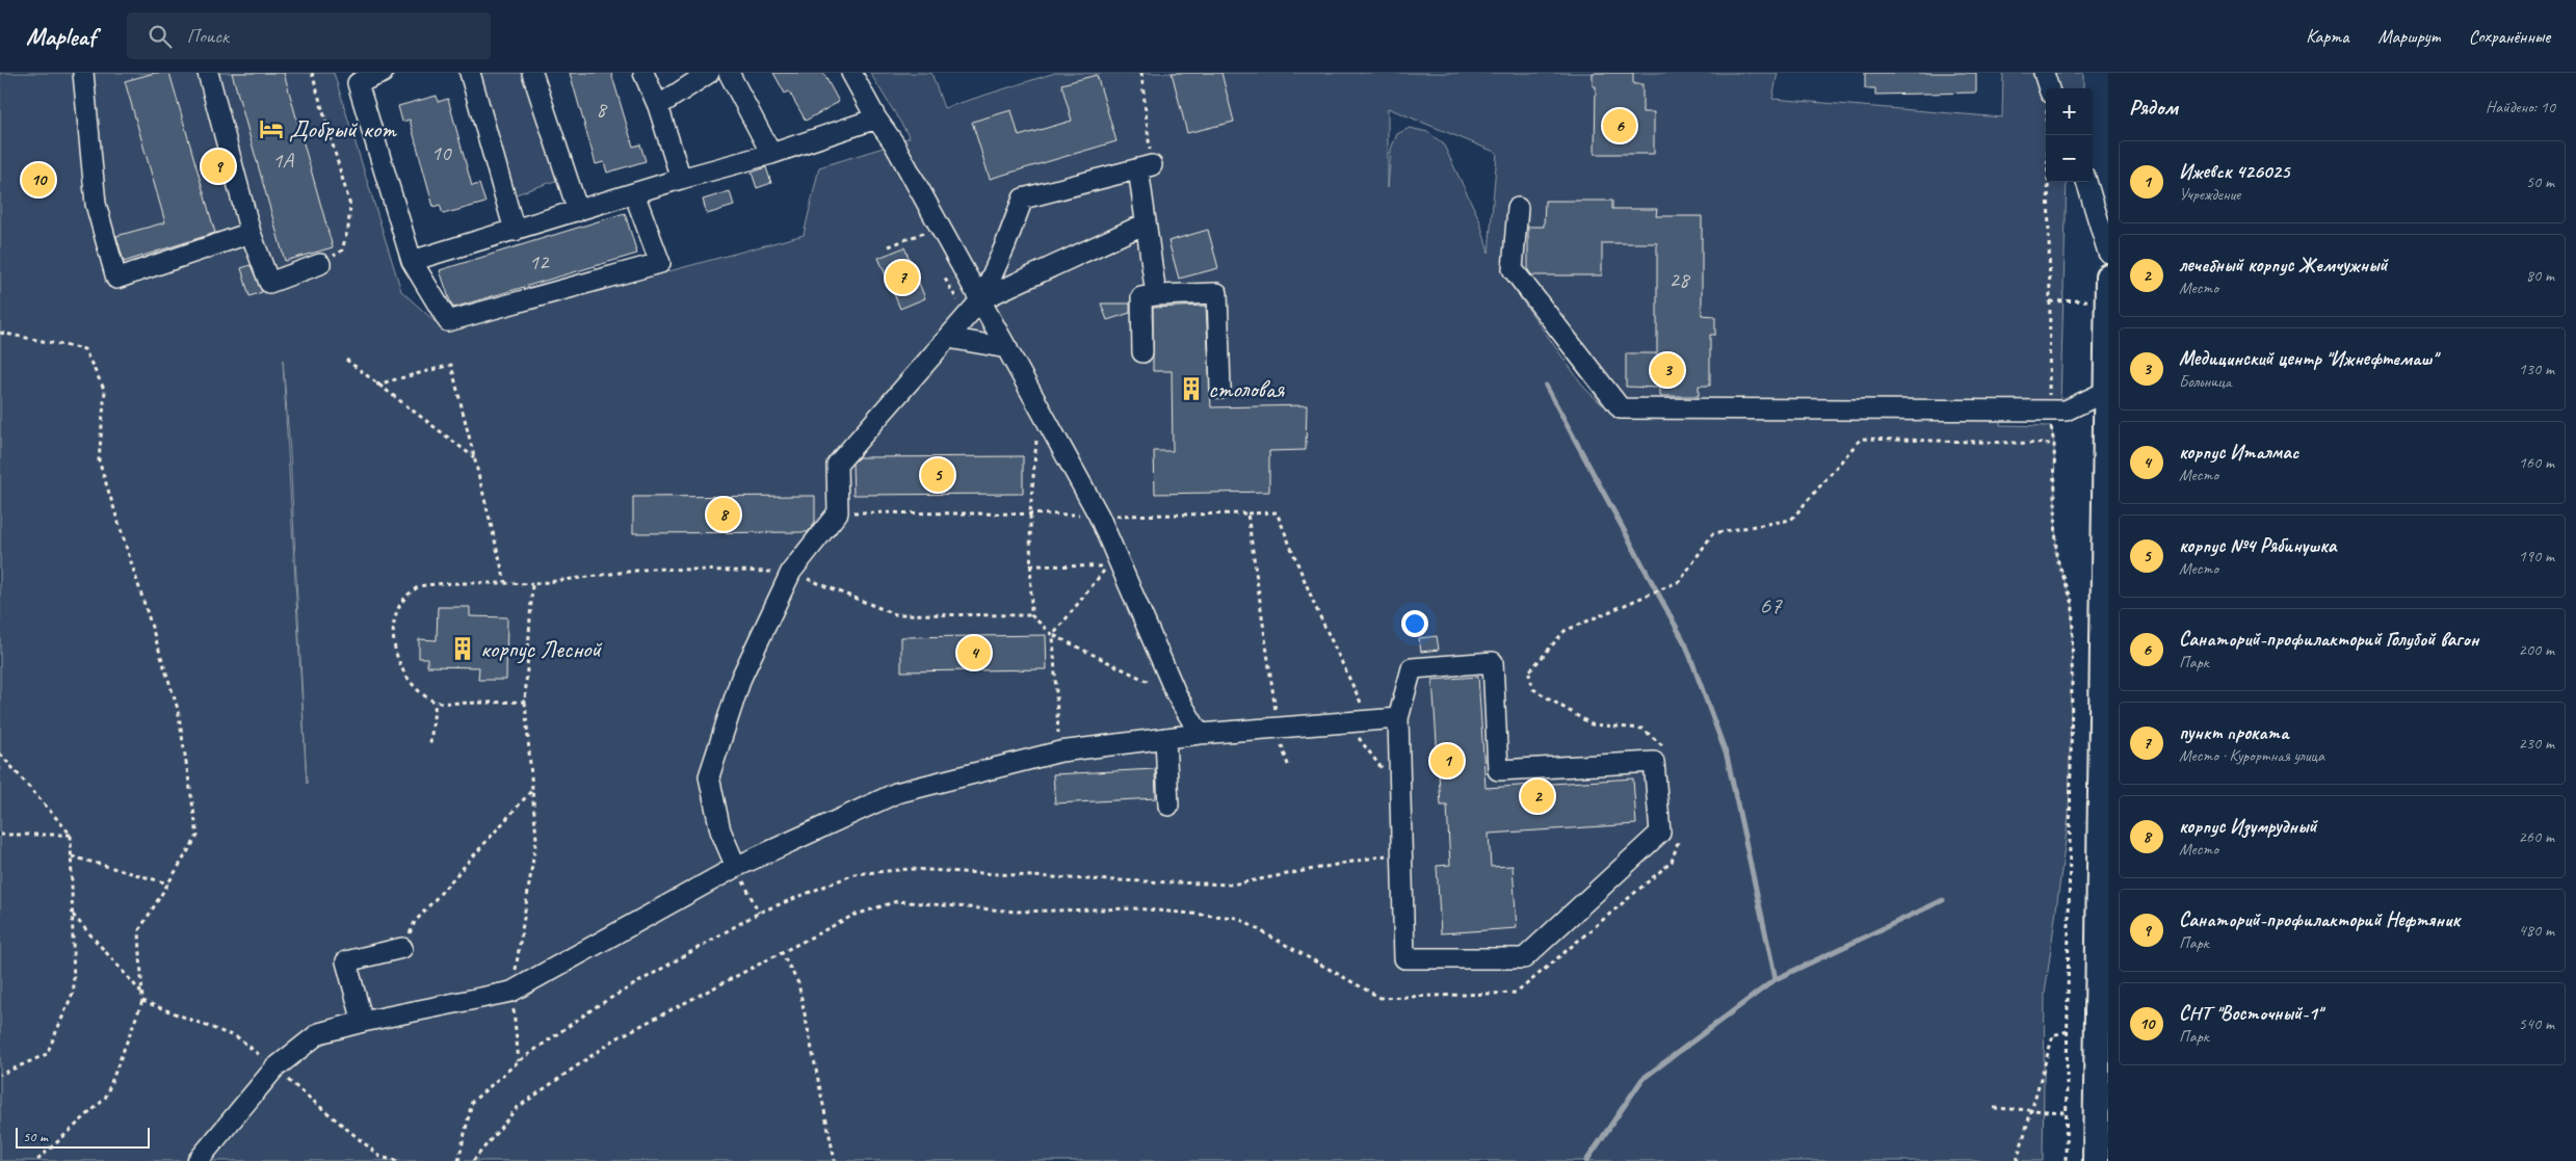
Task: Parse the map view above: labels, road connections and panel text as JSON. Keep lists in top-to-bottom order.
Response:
{
  "parks": ["67"],
  "places": {
    "hotel": ["Добрый кот"],
    "building": ["столовая", "корпус Лесной"]
  },
  "house_numbers": [
    "8",
    "10",
    "1А",
    "12",
    "28"
  ],
  "scale_bar": "50 m",
  "page": {
    "header": "Mapleaf",
    "search": "Поиск",
    "nav": ["Карта", "Маршрут", "Сохранённые"],
    "heading": ["Рядом", "Найдено: 10"],
    "map_buttons": ["+", "−"],
    "pins": [
      "6",
      "9",
      "10",
      "7",
      "3",
      "5",
      "8",
      "4",
      "1",
      "2"
    ],
    "list": [
      {
        "mark": "1",
        "name": "Ижевск 426025",
        "note": "Учреждение",
        "value": "50 m"
      },
      {
        "mark": "2",
        "name": "лечебный корпус Жемчужный",
        "note": "Место",
        "value": "80 m"
      },
      {
        "mark": "3",
        "name": "Медицинский центр \"Ижнефтемаш\"",
        "note": "Больница",
        "value": "130 m"
      },
      {
        "mark": "4",
        "name": "корпус Италмас",
        "note": "Место",
        "value": "160 m"
      },
      {
        "mark": "5",
        "name": "корпус №4 Рябинушка",
        "note": "Место",
        "value": "190 m"
      },
      {
        "mark": "6",
        "name": "Санаторий-профилакторий Голубой вагон",
        "note": "Парк",
        "value": "200 m"
      },
      {
        "mark": "7",
        "name": "пункт проката",
        "note": "Место · Курортная улица",
        "value": "230 m"
      },
      {
        "mark": "8",
        "name": "корпус Изумрудный",
        "note": "Место",
        "value": "260 m"
      },
      {
        "mark": "9",
        "name": "Санаторий-профилакторий Нефтяник",
        "note": "Парк",
        "value": "480 m"
      },
      {
        "mark": "10",
        "name": "СНТ \"Восточный-1\"",
        "note": "Парк",
        "value": "540 m"
      }
    ],
    "scale": "50 m"
  }
}
